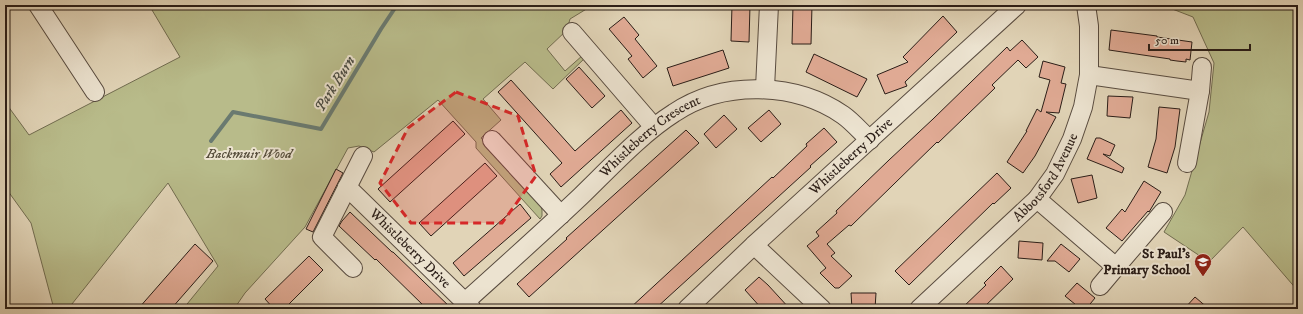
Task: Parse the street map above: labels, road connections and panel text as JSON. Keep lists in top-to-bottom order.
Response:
{
  "streets": {
    "street": ["Whistleberry Crescent", "Whistleberry Drive", "Abbotsford Avenue"]
  },
  "crossings": [
    ["Whistleberry Crescent", "Whistleberry Drive"]
  ],
  "water": ["Park Burn"],
  "parks": ["Backmuir Wood"],
  "places": {
    "school or university": ["St Paul's Primary School"]
  },
  "scale_bar": "50 m"
}
